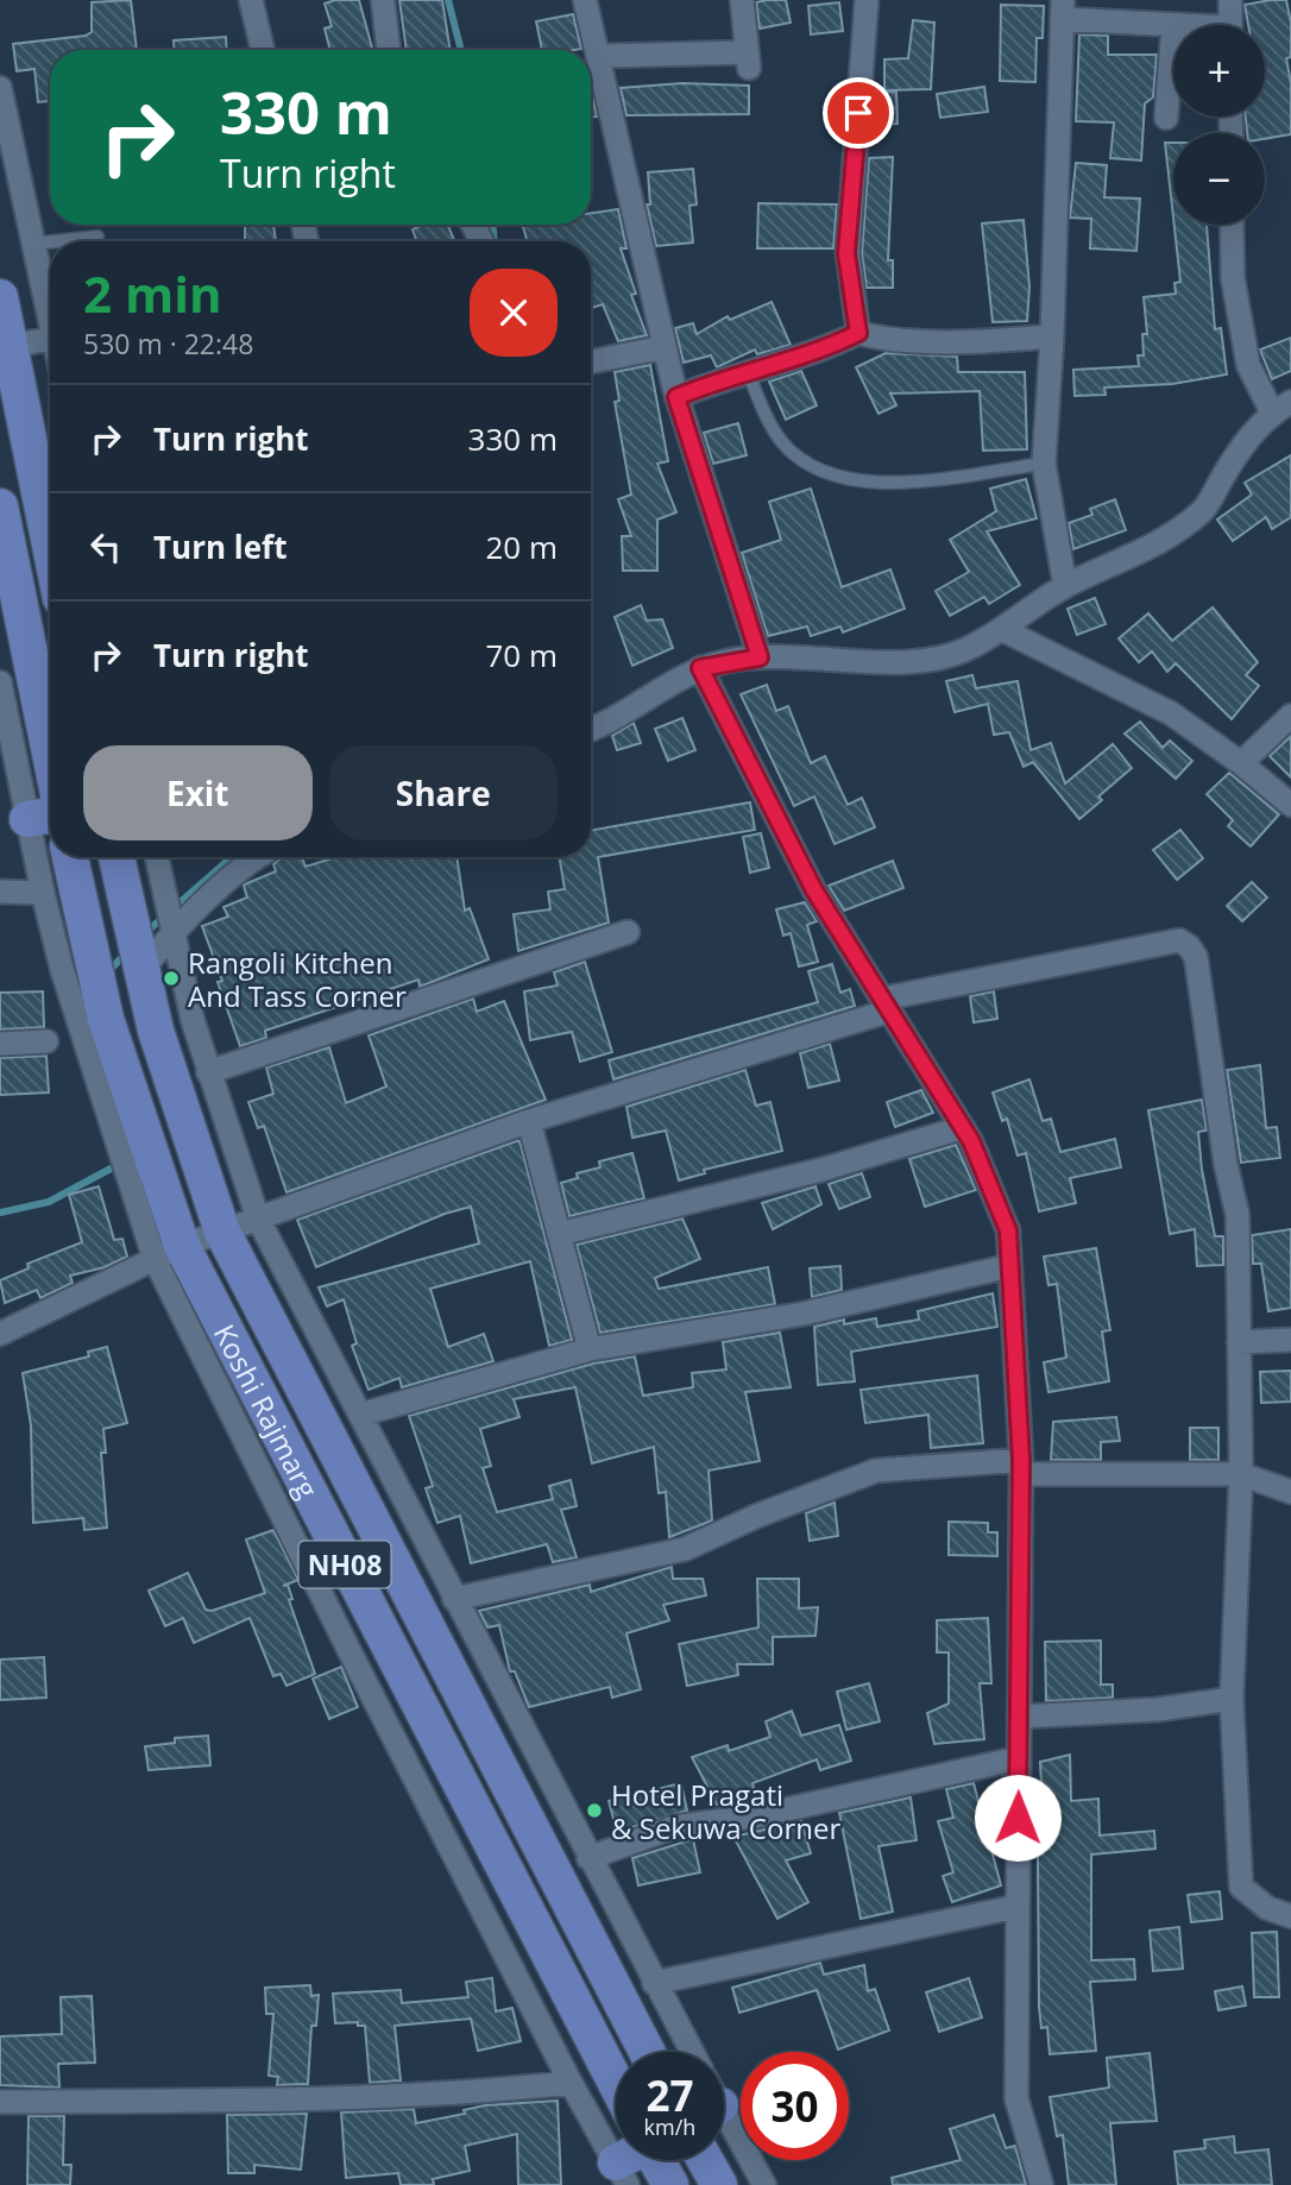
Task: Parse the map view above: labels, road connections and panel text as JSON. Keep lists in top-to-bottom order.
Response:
{
  "streets": {
    "main road": ["Koshi Rajmarg", "NH08"]
  },
  "places": ["Rangoli Kitchen And Tass Corner", "Hotel Pragati & Sekuwa Corner"],
  "page": {
    "map_buttons": ["+", "−"],
    "turn": ["330 m", "Turn right"],
    "heading": ["2 min", "530 m · 22:48"],
    "list": [
      {
        "name": "Turn right",
        "value": "330 m"
      },
      {
        "name": "Turn left",
        "value": "20 m"
      },
      {
        "name": "Turn right",
        "value": "70 m"
      }
    ],
    "buttons": ["Exit", "Share"],
    "speed": "27 km/h",
    "limit": "30"
  }
}
